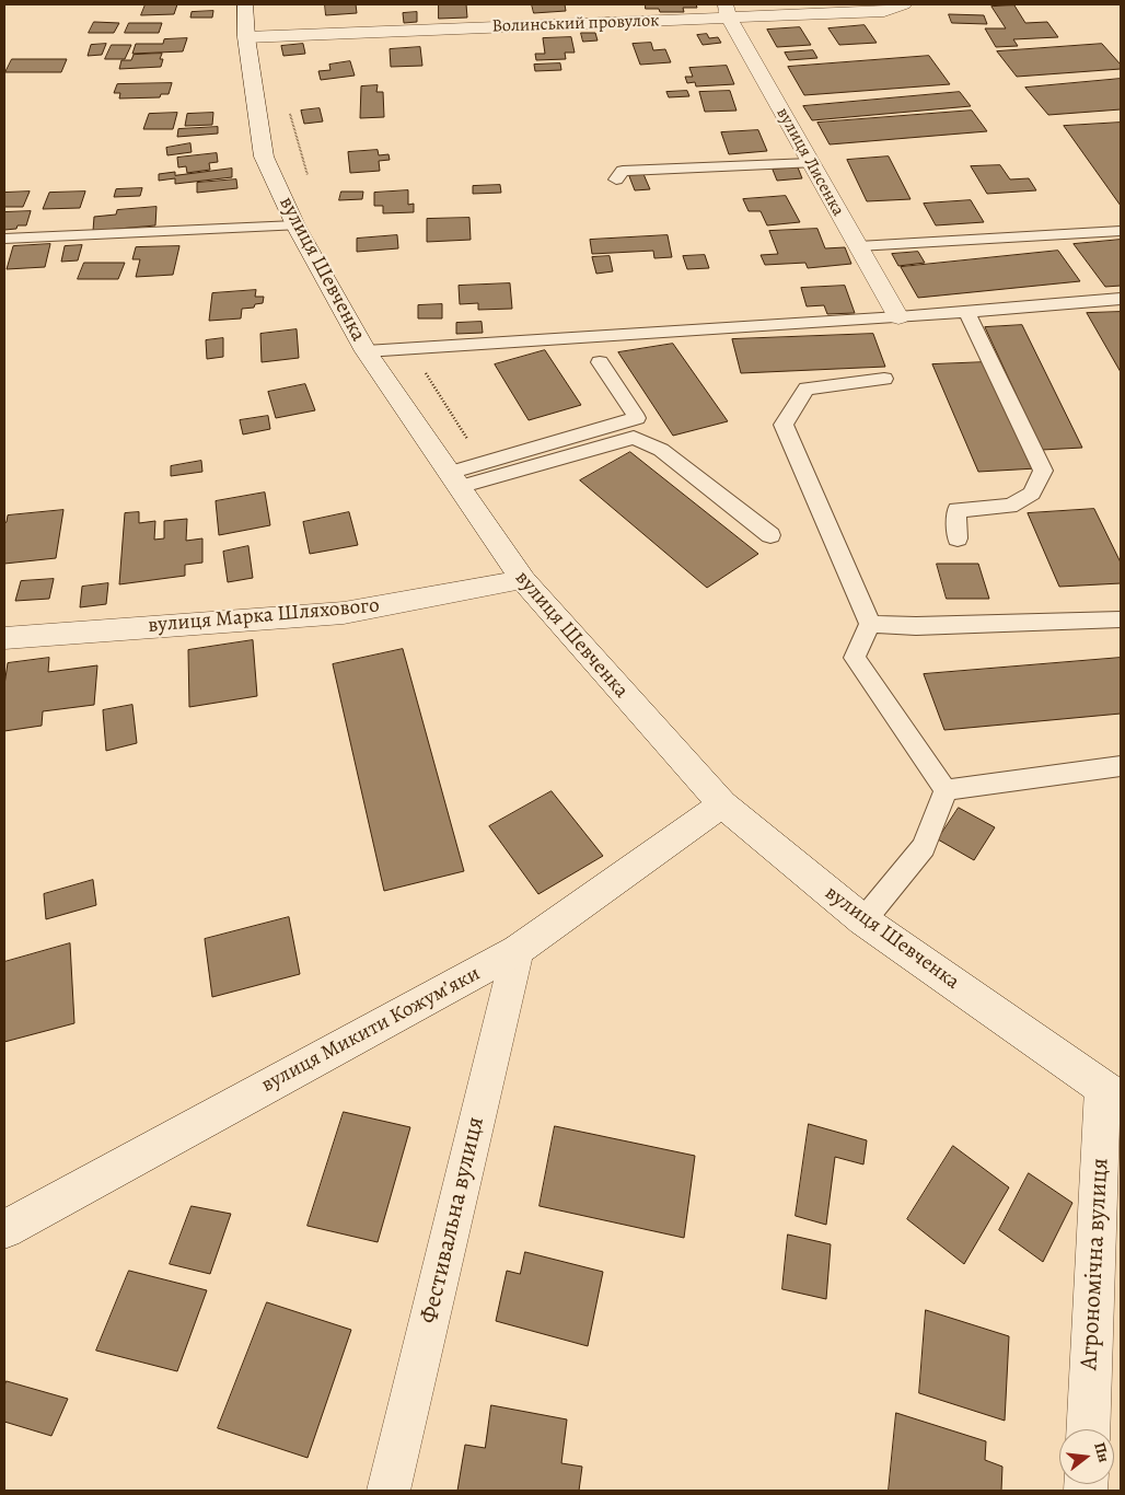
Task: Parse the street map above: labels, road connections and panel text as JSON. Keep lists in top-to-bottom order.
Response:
{
  "streets": {
    "street": [
      "Волинський провулок",
      "вулиця Лисенка",
      "вулиця Шевченка",
      "вулиця Марка Шляхового",
      "вулиця Микити Кожумʼяки",
      "Фестивальна вулиця",
      "Агрономічна вулиця"
    ]
  },
  "crossings": [
    ["Волинський провулок", "вулиця Лисенка"],
    ["Волинський провулок", "вулиця Шевченка"],
    ["вулиця Шевченка", "вулиця Марка Шляхового"],
    ["вулиця Шевченка", "вулиця Микити Кожумʼяки"],
    ["вулиця Шевченка", "Агрономічна вулиця"],
    ["вулиця Микити Кожумʼяки", "Фестивальна вулиця"]
  ],
  "north": "right"
}
